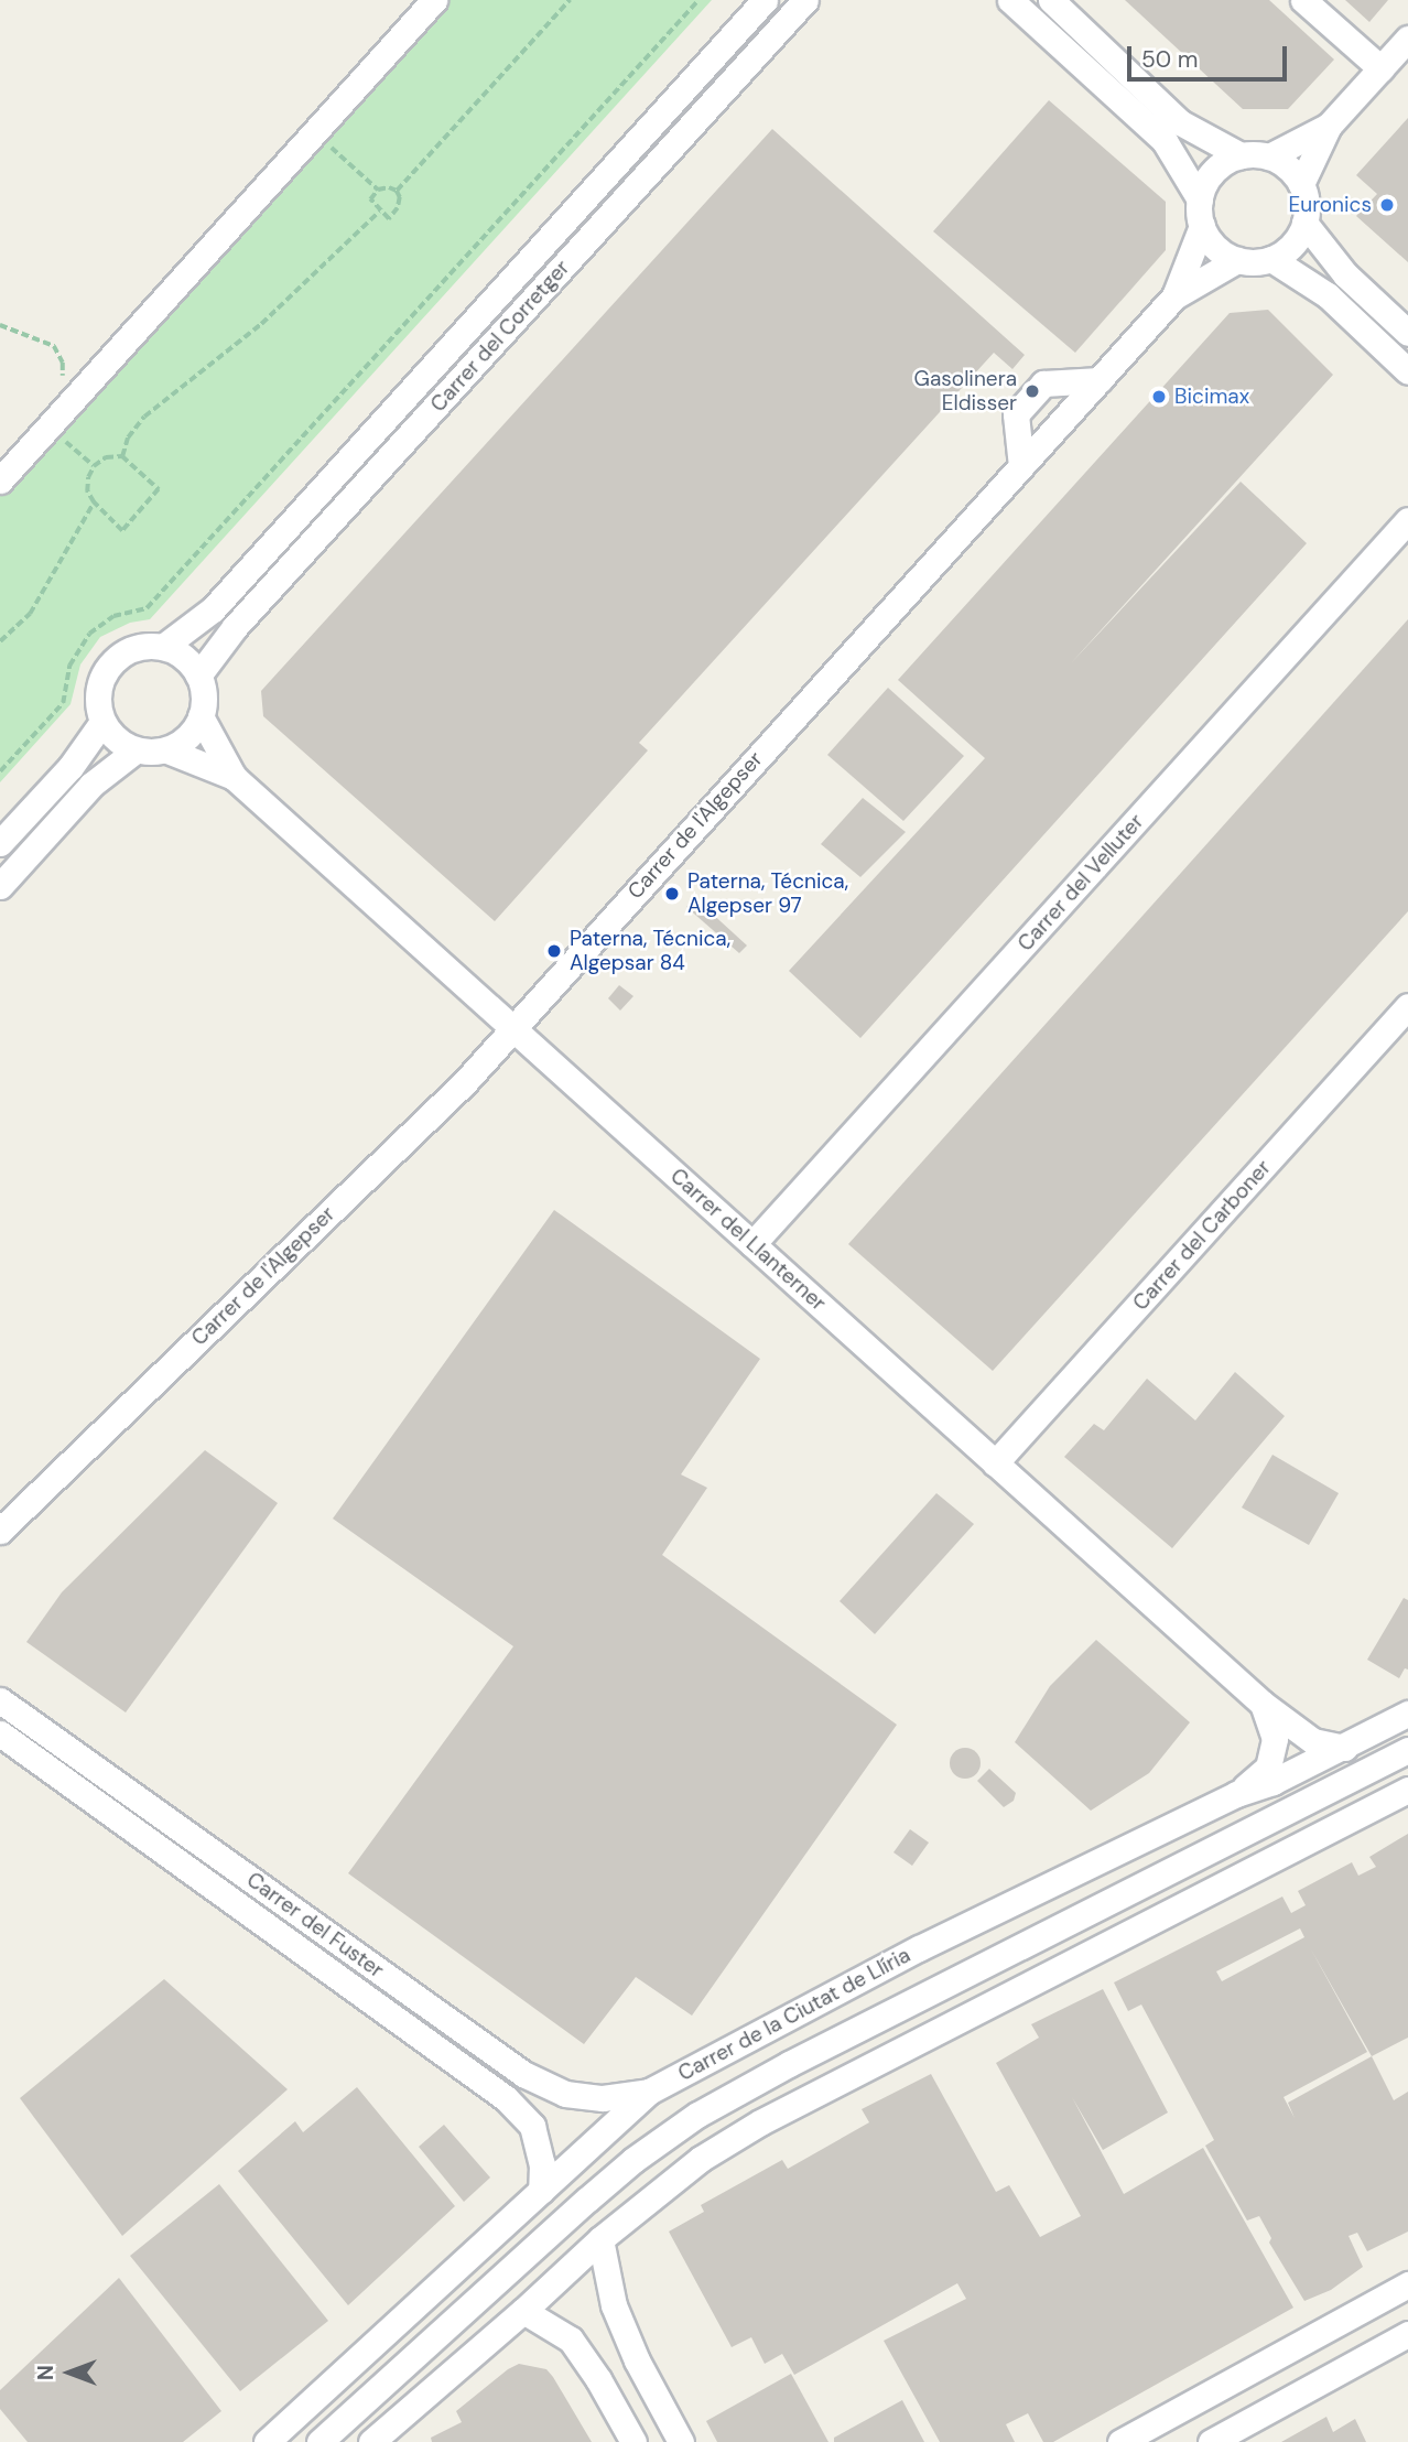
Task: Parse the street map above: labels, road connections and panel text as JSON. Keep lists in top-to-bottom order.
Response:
{
  "streets": {
    "street": [
      "Carrer del Corretger",
      "Carrer de l'Algepser",
      "Carrer del Velluter",
      "Carrer del Carboner",
      "Carrer del Llanterner",
      "Carrer del Fuster",
      "Carrer de la Ciutat de Llíria"
    ]
  },
  "crossings": [
    ["Carrer del Corretger", "Carrer del Llanterner"],
    ["Carrer de l'Algepser", "Carrer del Llanterner"],
    ["Carrer del Velluter", "Carrer del Llanterner"],
    ["Carrer del Carboner", "Carrer del Llanterner"],
    ["Carrer del Llanterner", "Carrer de la Ciutat de Llíria"],
    ["Carrer del Fuster", "Carrer de la Ciutat de Llíria"]
  ],
  "places": [
    "Euronics",
    "Gasolinera Eldisser",
    "Bicimax",
    "Paterna, Técnica, Algepser 97",
    "Paterna, Técnica, Algepsar 84"
  ],
  "scale_bar": "50 m",
  "north": "left"
}
